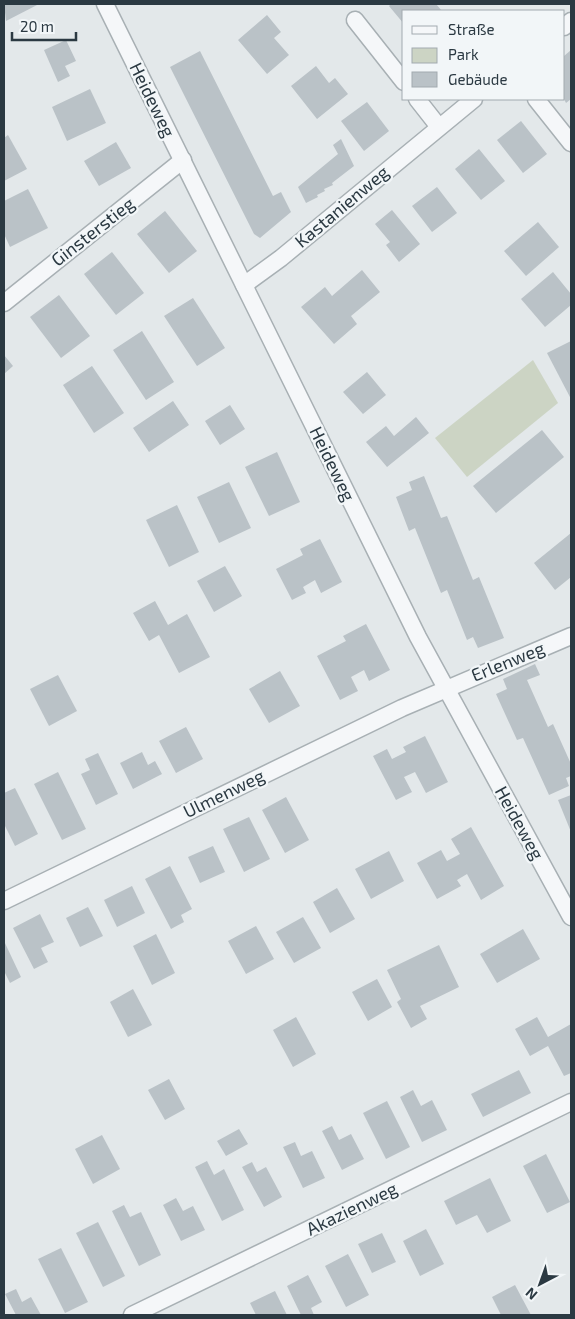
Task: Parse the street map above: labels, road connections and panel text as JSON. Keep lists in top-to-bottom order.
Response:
{
  "streets": {
    "street": [
      "Heideweg",
      "Kastanienweg",
      "Ginsterstieg",
      "Erlenweg",
      "Ulmenweg",
      "Akazienweg"
    ]
  },
  "crossings": [
    ["Heideweg", "Kastanienweg"],
    ["Heideweg", "Ginsterstieg"],
    ["Heideweg", "Erlenweg"],
    ["Heideweg", "Ulmenweg"],
    ["Erlenweg", "Ulmenweg"]
  ],
  "legend": ["Straße", "Park", "Gebäude"],
  "scale_bar": "20 m",
  "north": "bottom left"
}
